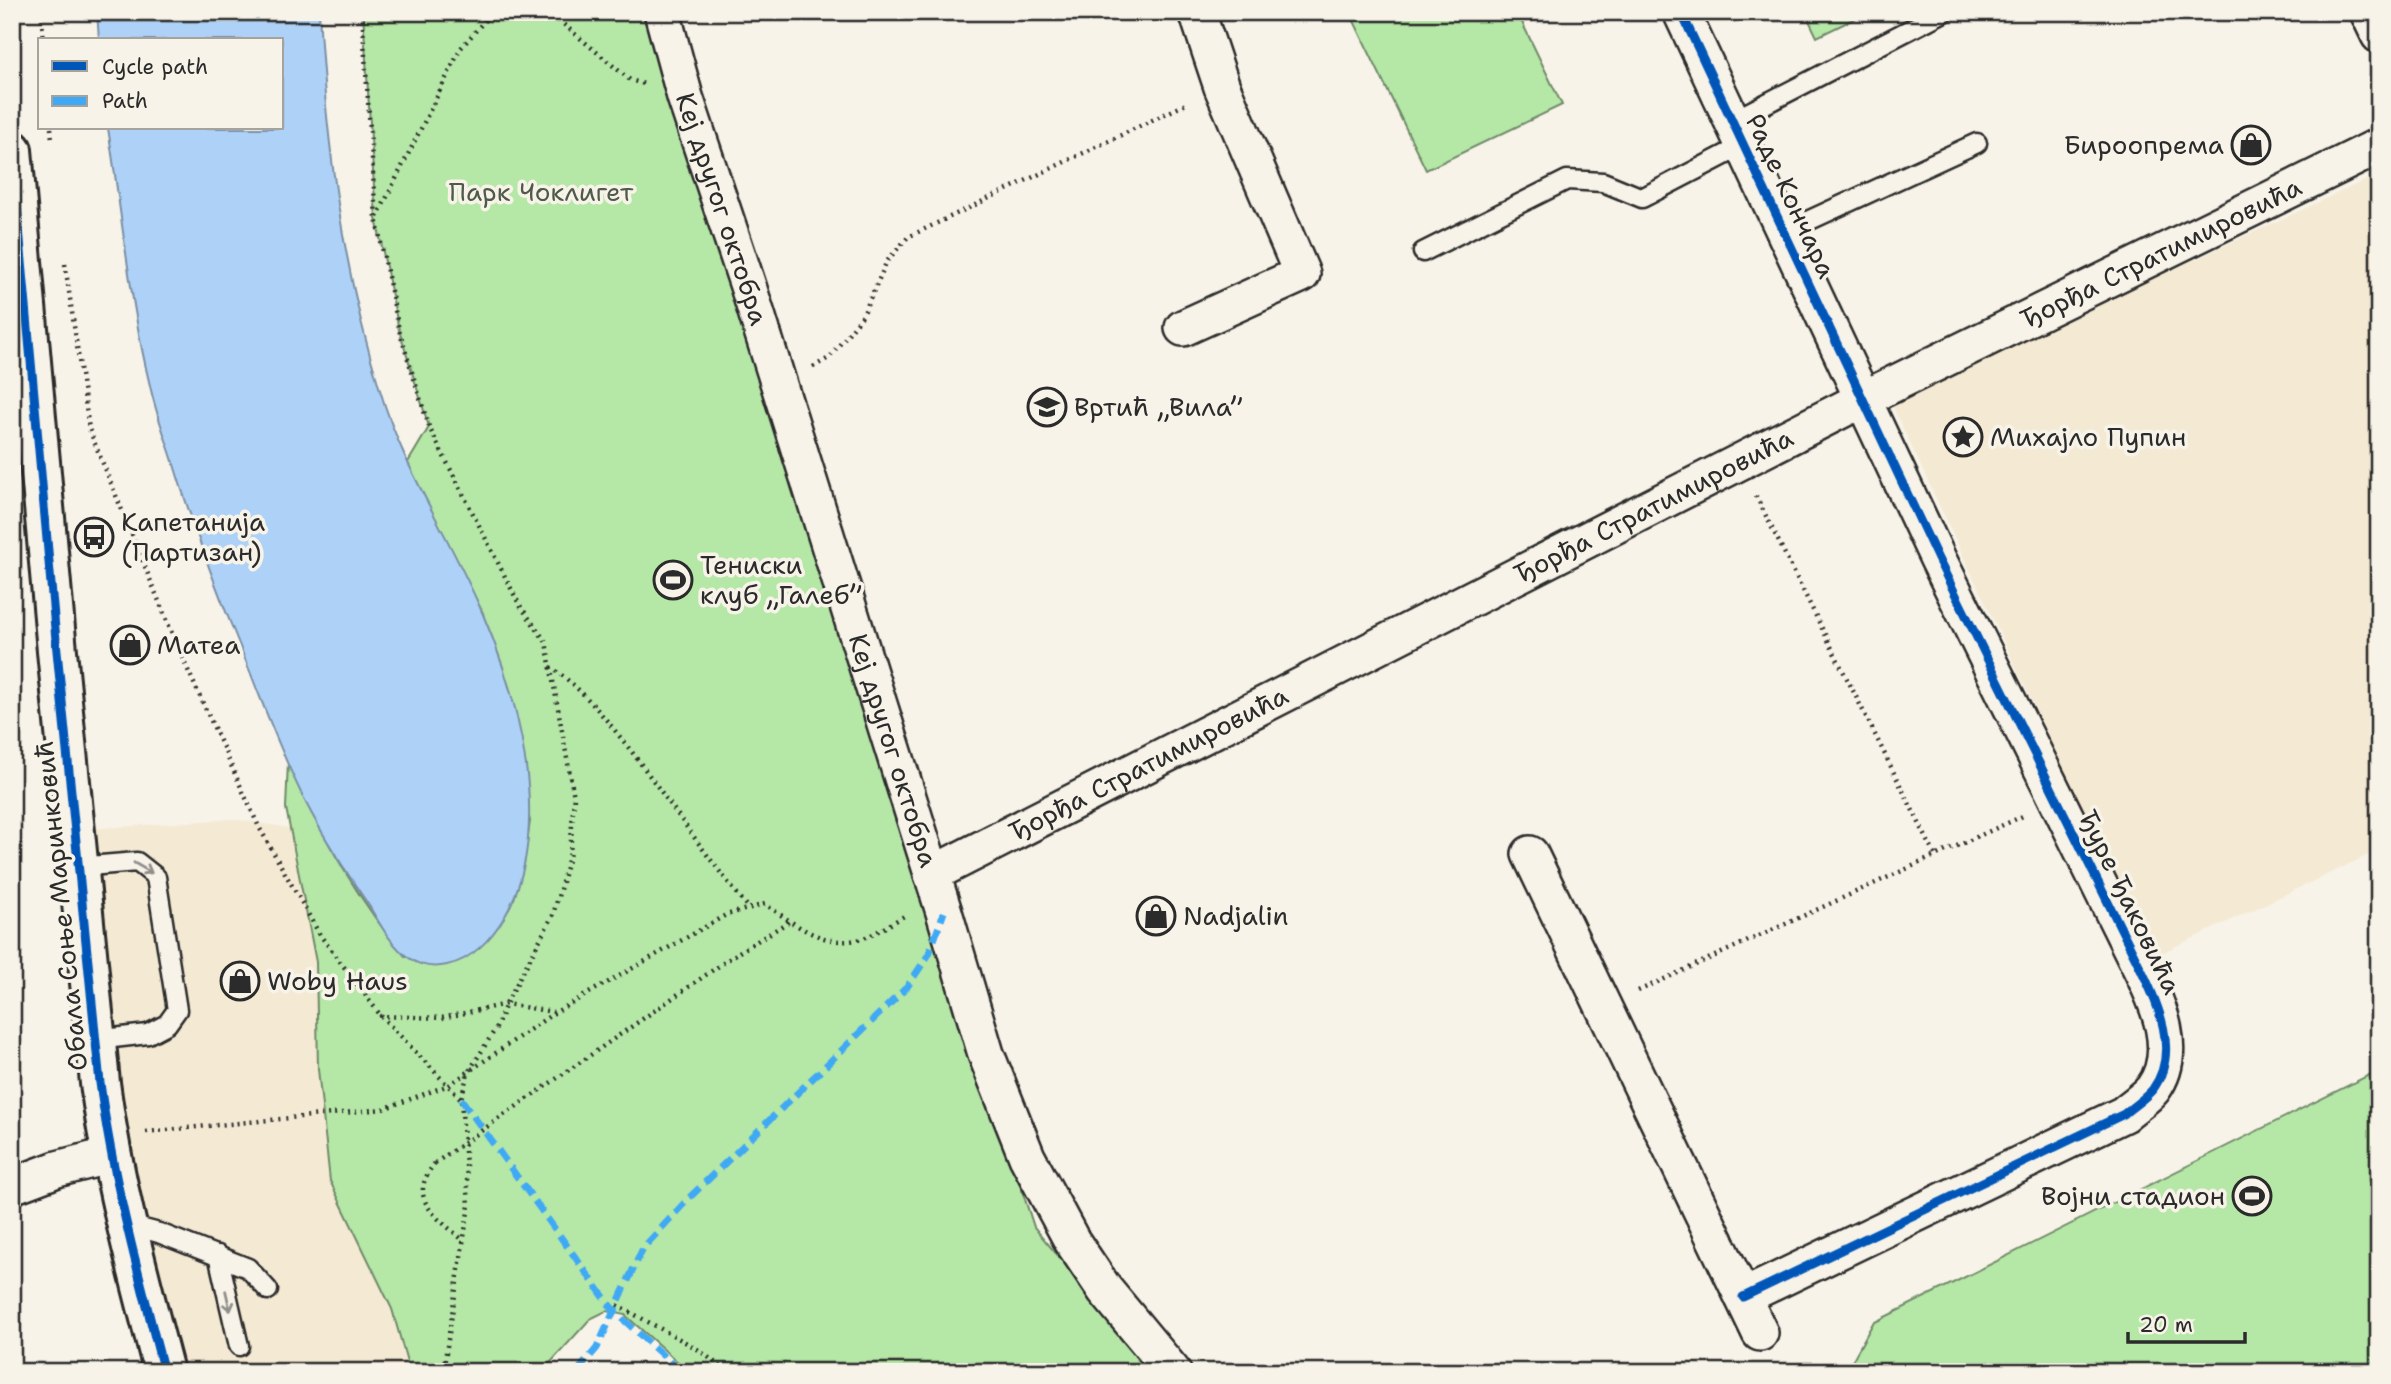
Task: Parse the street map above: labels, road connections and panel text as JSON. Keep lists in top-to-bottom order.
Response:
{
  "streets": {
    "street": [
      "Раде Кончара",
      "Кеј другог октобра",
      "Ђорђа Стратимировића",
      "Ђуре Ђаковића",
      "Обала Соње Маринковић"
    ]
  },
  "crossings": [
    ["Раде Кончара", "Ђорђа Стратимировића"],
    ["Раде Кончара", "Ђуре Ђаковића"],
    ["Кеј другог октобра", "Ђорђа Стратимировића"],
    ["Ђорђа Стратимировића", "Ђуре Ђаковића"]
  ],
  "parks": ["Парк Чоклигет"],
  "places": {
    "shop": [
      "Бироопрема",
      "Матеа",
      "Nadjalin",
      "Woby Haus"
    ],
    "school or university": ["Вртић „Вила”"],
    "place": ["Михајло Пупин"],
    "bus stop": ["Капетанија (Партизан)"],
    "sports": ["Тениски клуб „Галеб”", "Војни стадион"]
  },
  "legend": ["Cycle path", "Path"],
  "scale_bar": "20 m"
}
